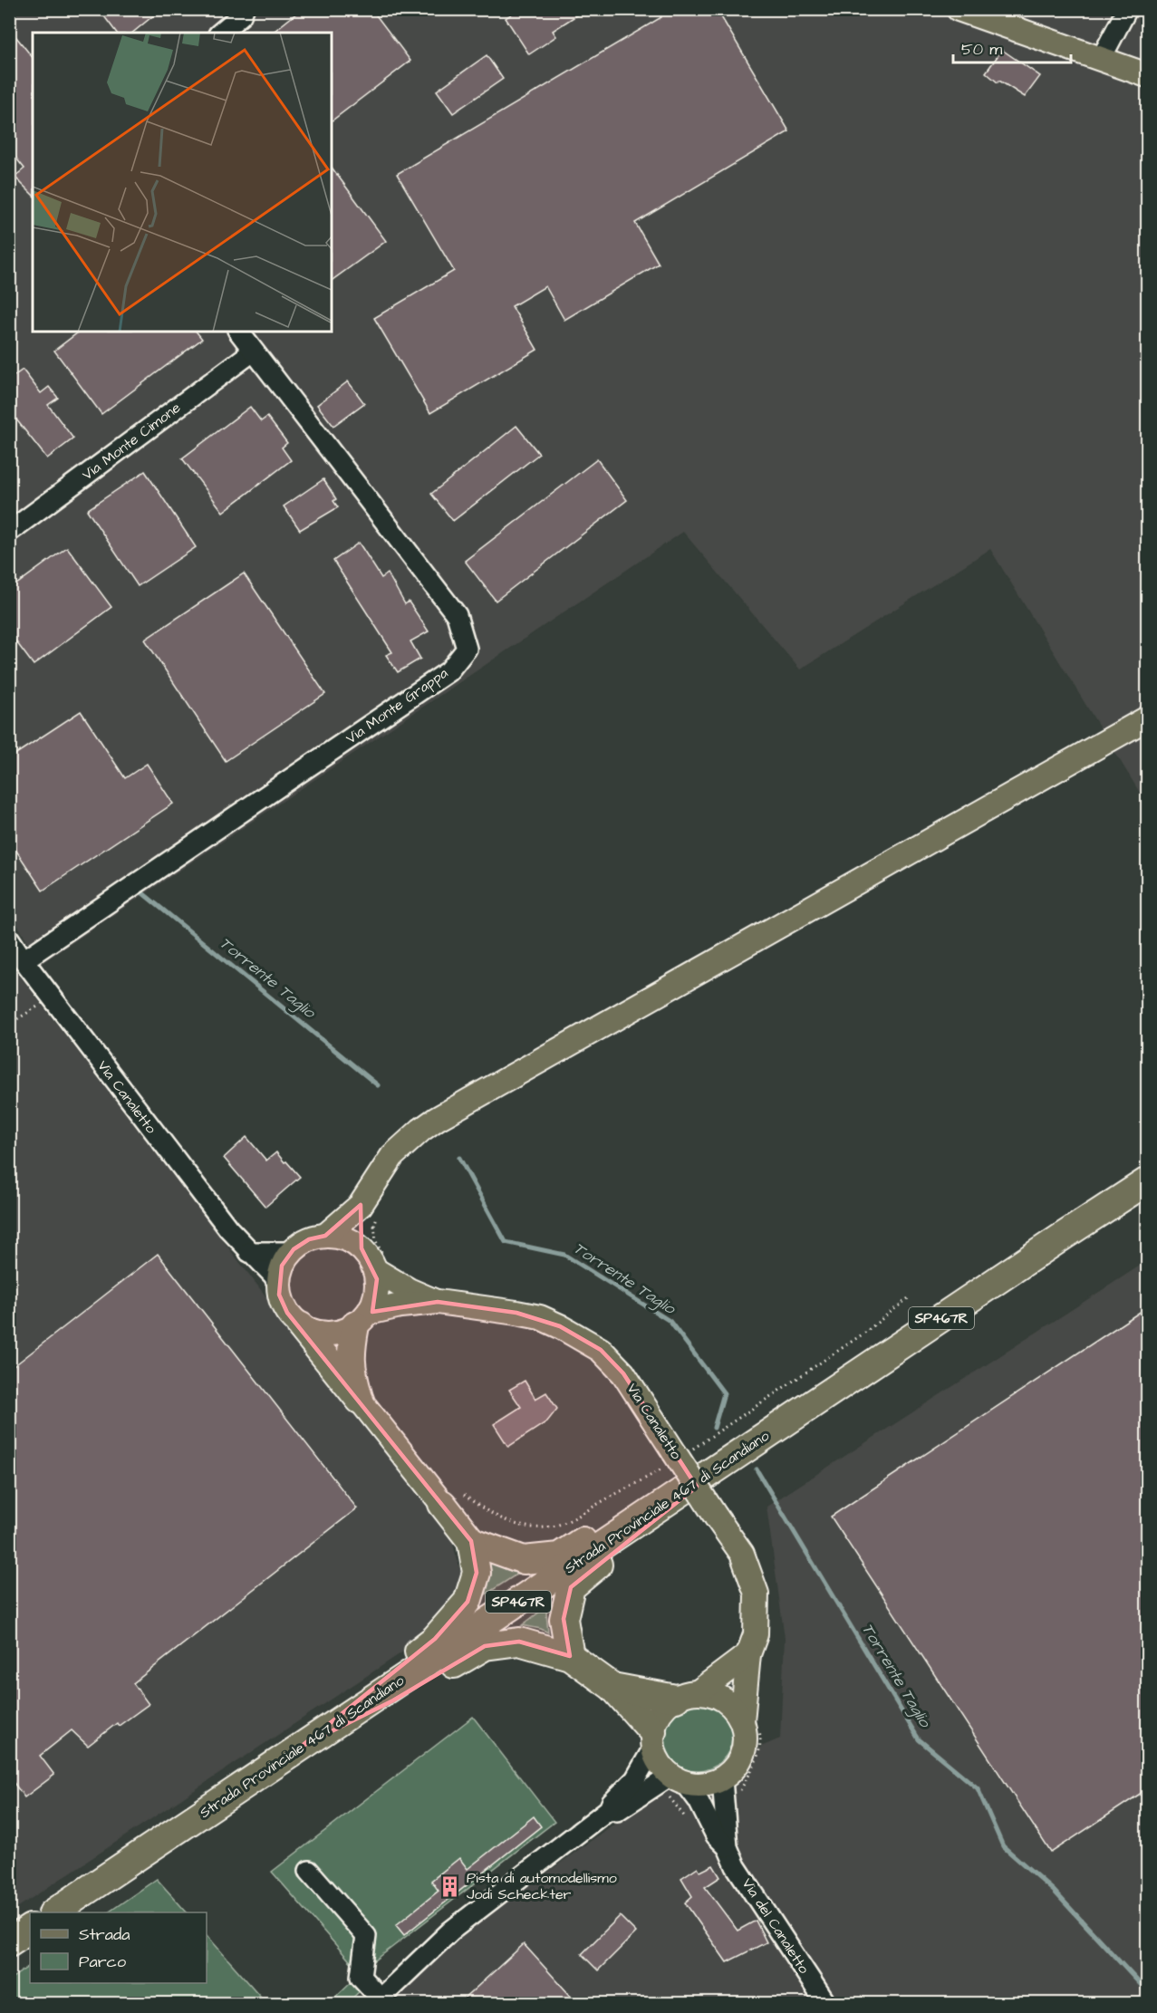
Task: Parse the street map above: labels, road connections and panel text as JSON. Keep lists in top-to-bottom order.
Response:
{
  "streets": {
    "highway": ["SP467R", "Strada Provinciale 467 di Scandiano"],
    "main road": ["Via Canaletto"],
    "street": ["Via Monte Cimone", "Via Monte Grappa", "Via del Canaletto"]
  },
  "crossings": [
    ["Via Monte Cimone", "Via Monte Grappa"],
    ["Via Monte Grappa", "Via Canaletto"]
  ],
  "water": ["Torrente Taglio"],
  "places": {
    "building": ["Pista di automodellismo Jodi Scheckter"]
  },
  "legend": ["Strada", "Parco"],
  "scale_bar": "50 m"
}
